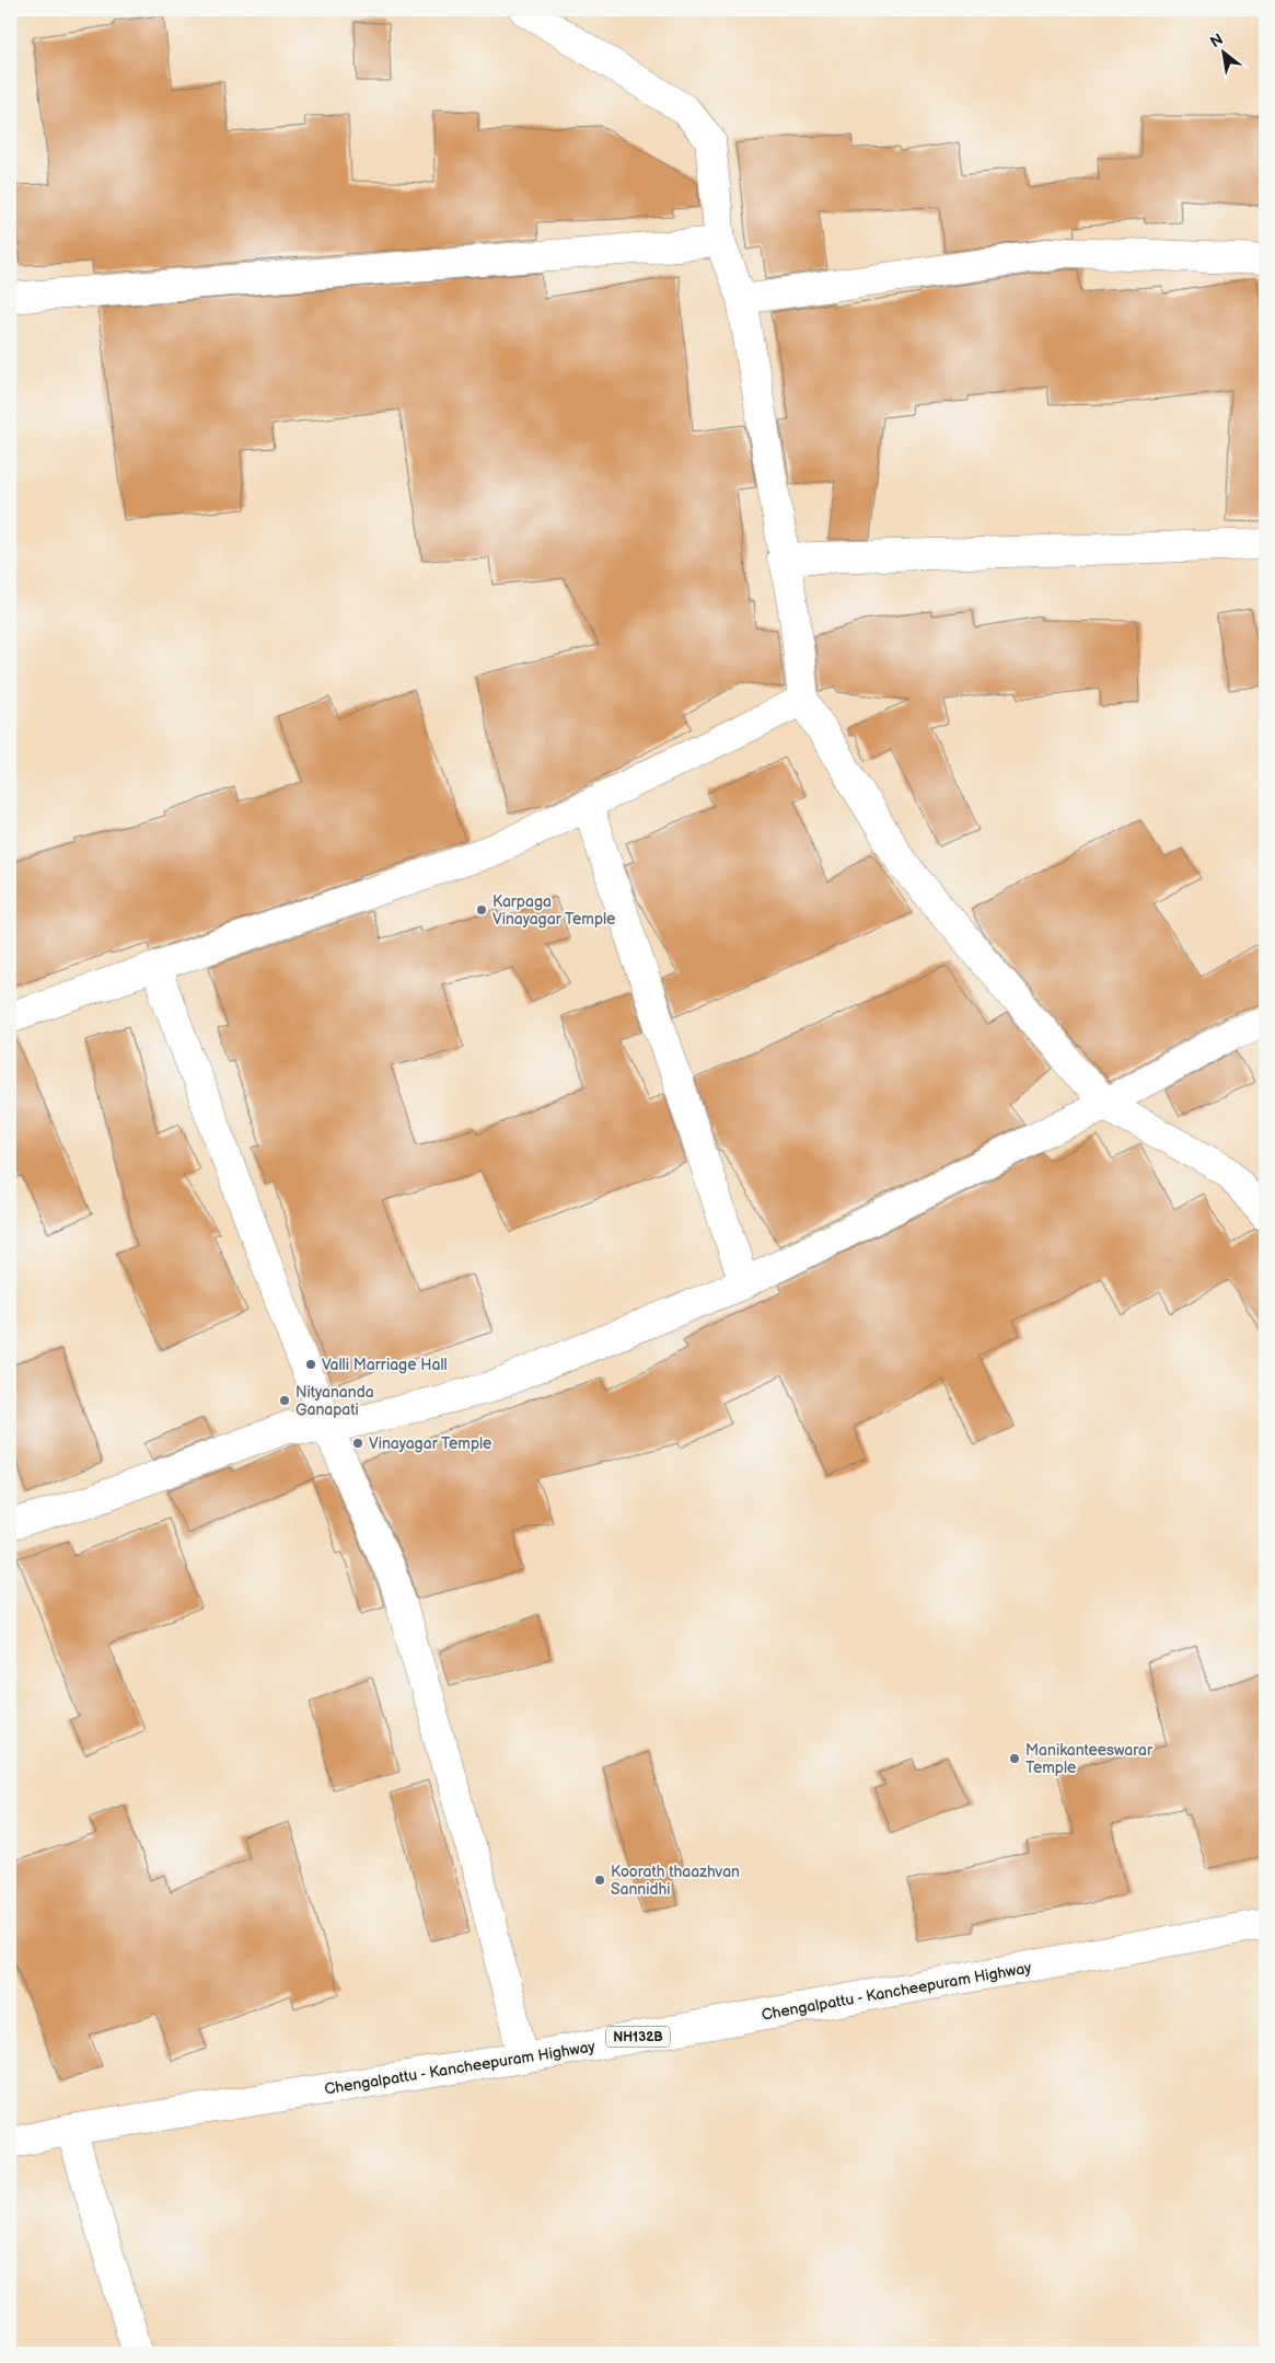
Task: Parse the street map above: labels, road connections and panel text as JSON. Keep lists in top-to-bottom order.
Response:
{
  "streets": {
    "main road": ["Chengalpattu - Kancheepuram Highway", "NH132B"]
  },
  "places": [
    "Karpaga Vinayagar Temple",
    "Valli Marriage Hall",
    "Nityananda Ganapati",
    "Vinayagar Temple",
    "Manikanteeswarar Temple",
    "Koorath thaazhvan Sannidhi"
  ],
  "north": "top left"
}
